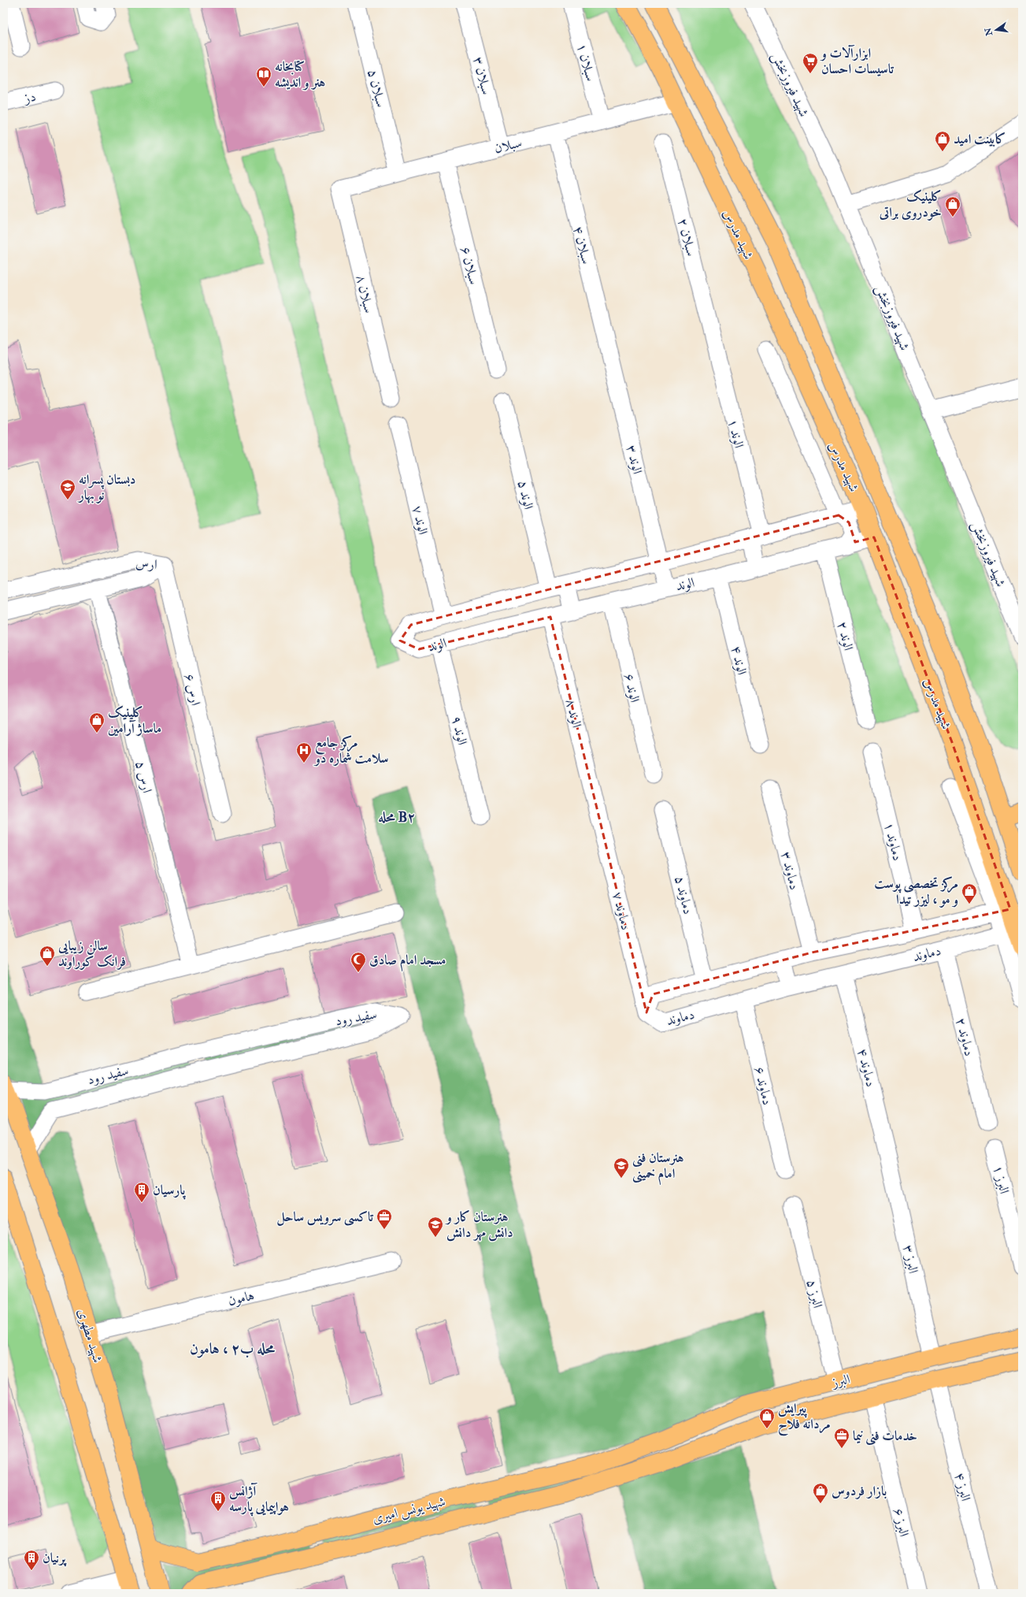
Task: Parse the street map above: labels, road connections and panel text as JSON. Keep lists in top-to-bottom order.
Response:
{
  "streets": {
    "main road": [
      "شهید مدرس",
      "شهید مطهری",
      "البرز",
      "شهید یونس امیری"
    ],
    "street": [
      "سبلان ۱",
      "سبلان ۳",
      "شهید فیروزبخش",
      "سبلان ۵",
      "دز",
      "سبلان",
      "سبلان ۲",
      "سبلان ۴",
      "سبلان ۶",
      "سبلان ۸",
      "الوند ۱",
      "الوند ۳",
      "الوند ۵",
      "الوند ۷",
      "ارس",
      "الوند",
      "الوند ۲",
      "الوند ۴",
      "الوند ۶",
      "ارس ۶",
      "الوند ۸",
      "الوند ۹",
      "ارس ۵",
      "دماوند ۱",
      "دماوند ۳",
      "دماوند ۵",
      "دماوند ۷",
      "دماوند",
      "سفید رود",
      "دماوند ۲",
      "دماوند ۴",
      "دماوند ۶",
      "البرز ۱",
      "البرز ۳",
      "البرز ۵",
      "هامون",
      "البرز ۴",
      "البرز ۶"
    ]
  },
  "crossings": [
    ["سبلان ۱", "سبلان"],
    ["سبلان ۳", "سبلان"],
    ["سبلان ۵", "سبلان"],
    ["سبلان", "شهید مدرس"],
    ["سبلان", "سبلان ۴"],
    ["سبلان", "سبلان ۶"],
    ["سبلان", "سبلان ۸"],
    ["شهید مدرس", "الوند"],
    ["شهید مدرس", "دماوند"],
    ["سبلان ۲", "الوند ۱"],
    ["سبلان ۴", "الوند ۳"],
    ["الوند ۱", "الوند"],
    ["الوند ۳", "الوند"],
    ["الوند ۵", "الوند"],
    ["الوند ۷", "الوند"],
    ["ارس", "ارس ۶"],
    ["ارس", "ارس ۵"],
    ["الوند", "الوند ۲"],
    ["الوند", "الوند ۴"],
    ["الوند", "الوند ۶"],
    ["الوند", "الوند ۸"],
    ["الوند", "الوند ۹"],
    ["الوند ۸", "دماوند ۷"],
    ["دماوند ۱", "دماوند"],
    ["دماوند ۳", "دماوند"],
    ["دماوند ۵", "دماوند"],
    ["دماوند ۷", "دماوند"],
    ["دماوند", "دماوند ۲"],
    ["دماوند", "دماوند ۴"],
    ["دماوند", "دماوند ۶"],
    ["سفید رود", "شهید مطهری"],
    ["دماوند ۴", "البرز ۳"],
    ["البرز ۳", "البرز"],
    ["البرز ۵", "البرز"],
    ["هامون", "شهید مطهری"],
    ["شهید مطهری", "شهید یونس امیری"],
    ["البرز", "البرز ۴"],
    ["البرز", "شهید یونس امیری"],
    ["البرز", "البرز ۶"]
  ],
  "districts": ["محله B۲", "محله ب۲ ، هامون"],
  "places": {
    "supermarket": ["ابزارآلات و تاسیسات احسان"],
    "library": ["کتابخانه هنر و اندیشه"],
    "shop": [
      "کابینت امید",
      "کلینیک خودروی براتی",
      "کلینیک ماساژ آرامین",
      "مرکز تخصصی پوست و مو ، لیزر تیدا",
      "سالن زیبایی فرانک کوراوند",
      "پیرایش مردانه فلاح",
      "بازار فردوس"
    ],
    "school or university": ["دبستان پسرانه نو بهار", "هنرستان فنی امام خمینی", "هنرستان کار و دانش مهر دانش"],
    "hospital": ["مرکز جامع سلامت شماره دو"],
    "mosque": ["مسجد امام صادق"],
    "building": ["پارسیان", "آژانس هواپیمایی پارسه", "پرنیان"],
    "office": ["تاکسی سرویس ساحل", "خدمات فنی نیما"]
  },
  "north": "left"
}
